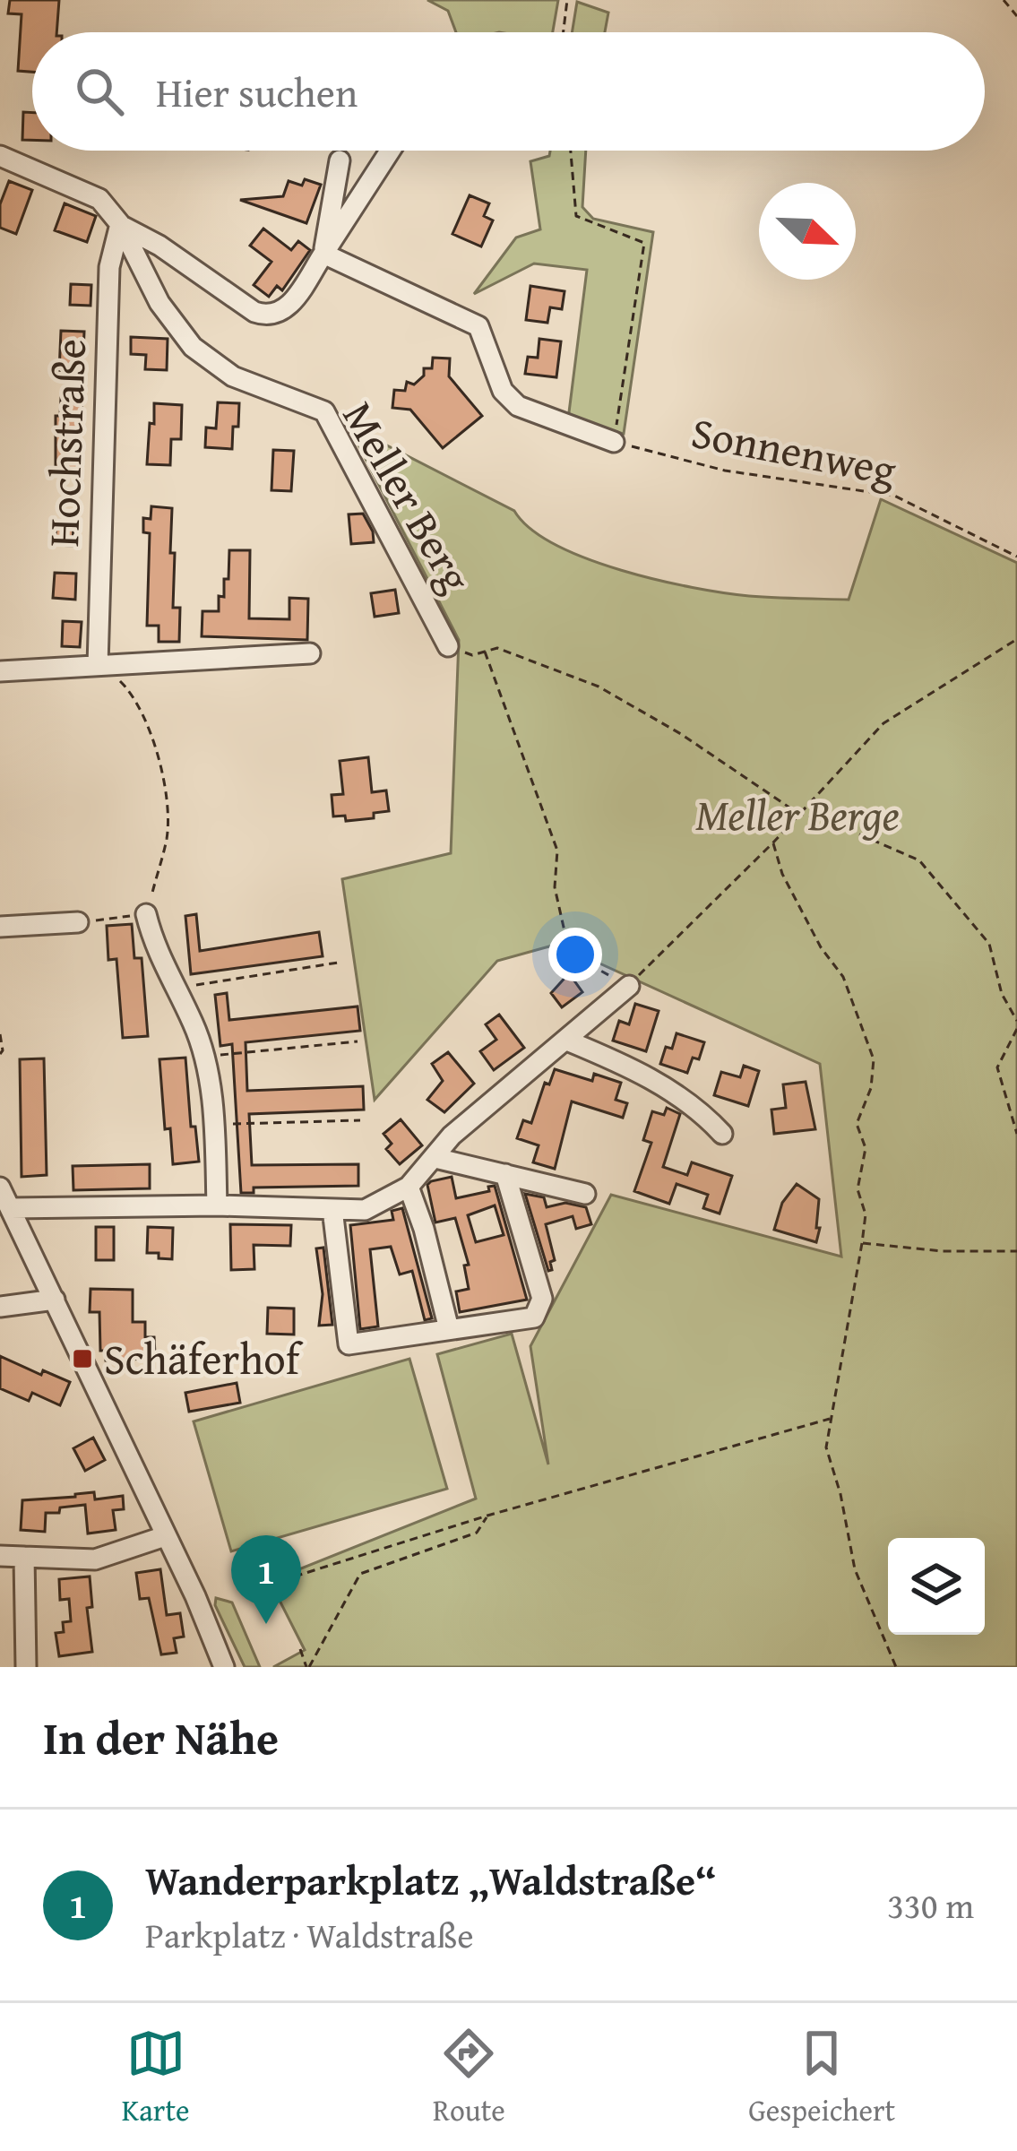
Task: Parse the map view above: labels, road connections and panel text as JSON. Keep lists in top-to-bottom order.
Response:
{
  "streets": {
    "street": ["Hochstraße", "Meller Berg"],
    "path": ["Sonnenweg"]
  },
  "crossings": [
    ["Hochstraße", "Meller Berg"]
  ],
  "parks": ["Meller Berge"],
  "places": {
    "transit": ["Schäferhof"]
  },
  "north": "bottom right",
  "page": {
    "search": "Hier suchen",
    "pins": "1",
    "heading": "In der Nähe",
    "list": [
      {
        "mark": "1",
        "name": "Wanderparkplatz „Waldstraße“",
        "note": "Parkplatz · Waldstraße",
        "value": "330 m"
      }
    ],
    "nav": ["Karte", "Route", "Gespeichert"]
  }
}
